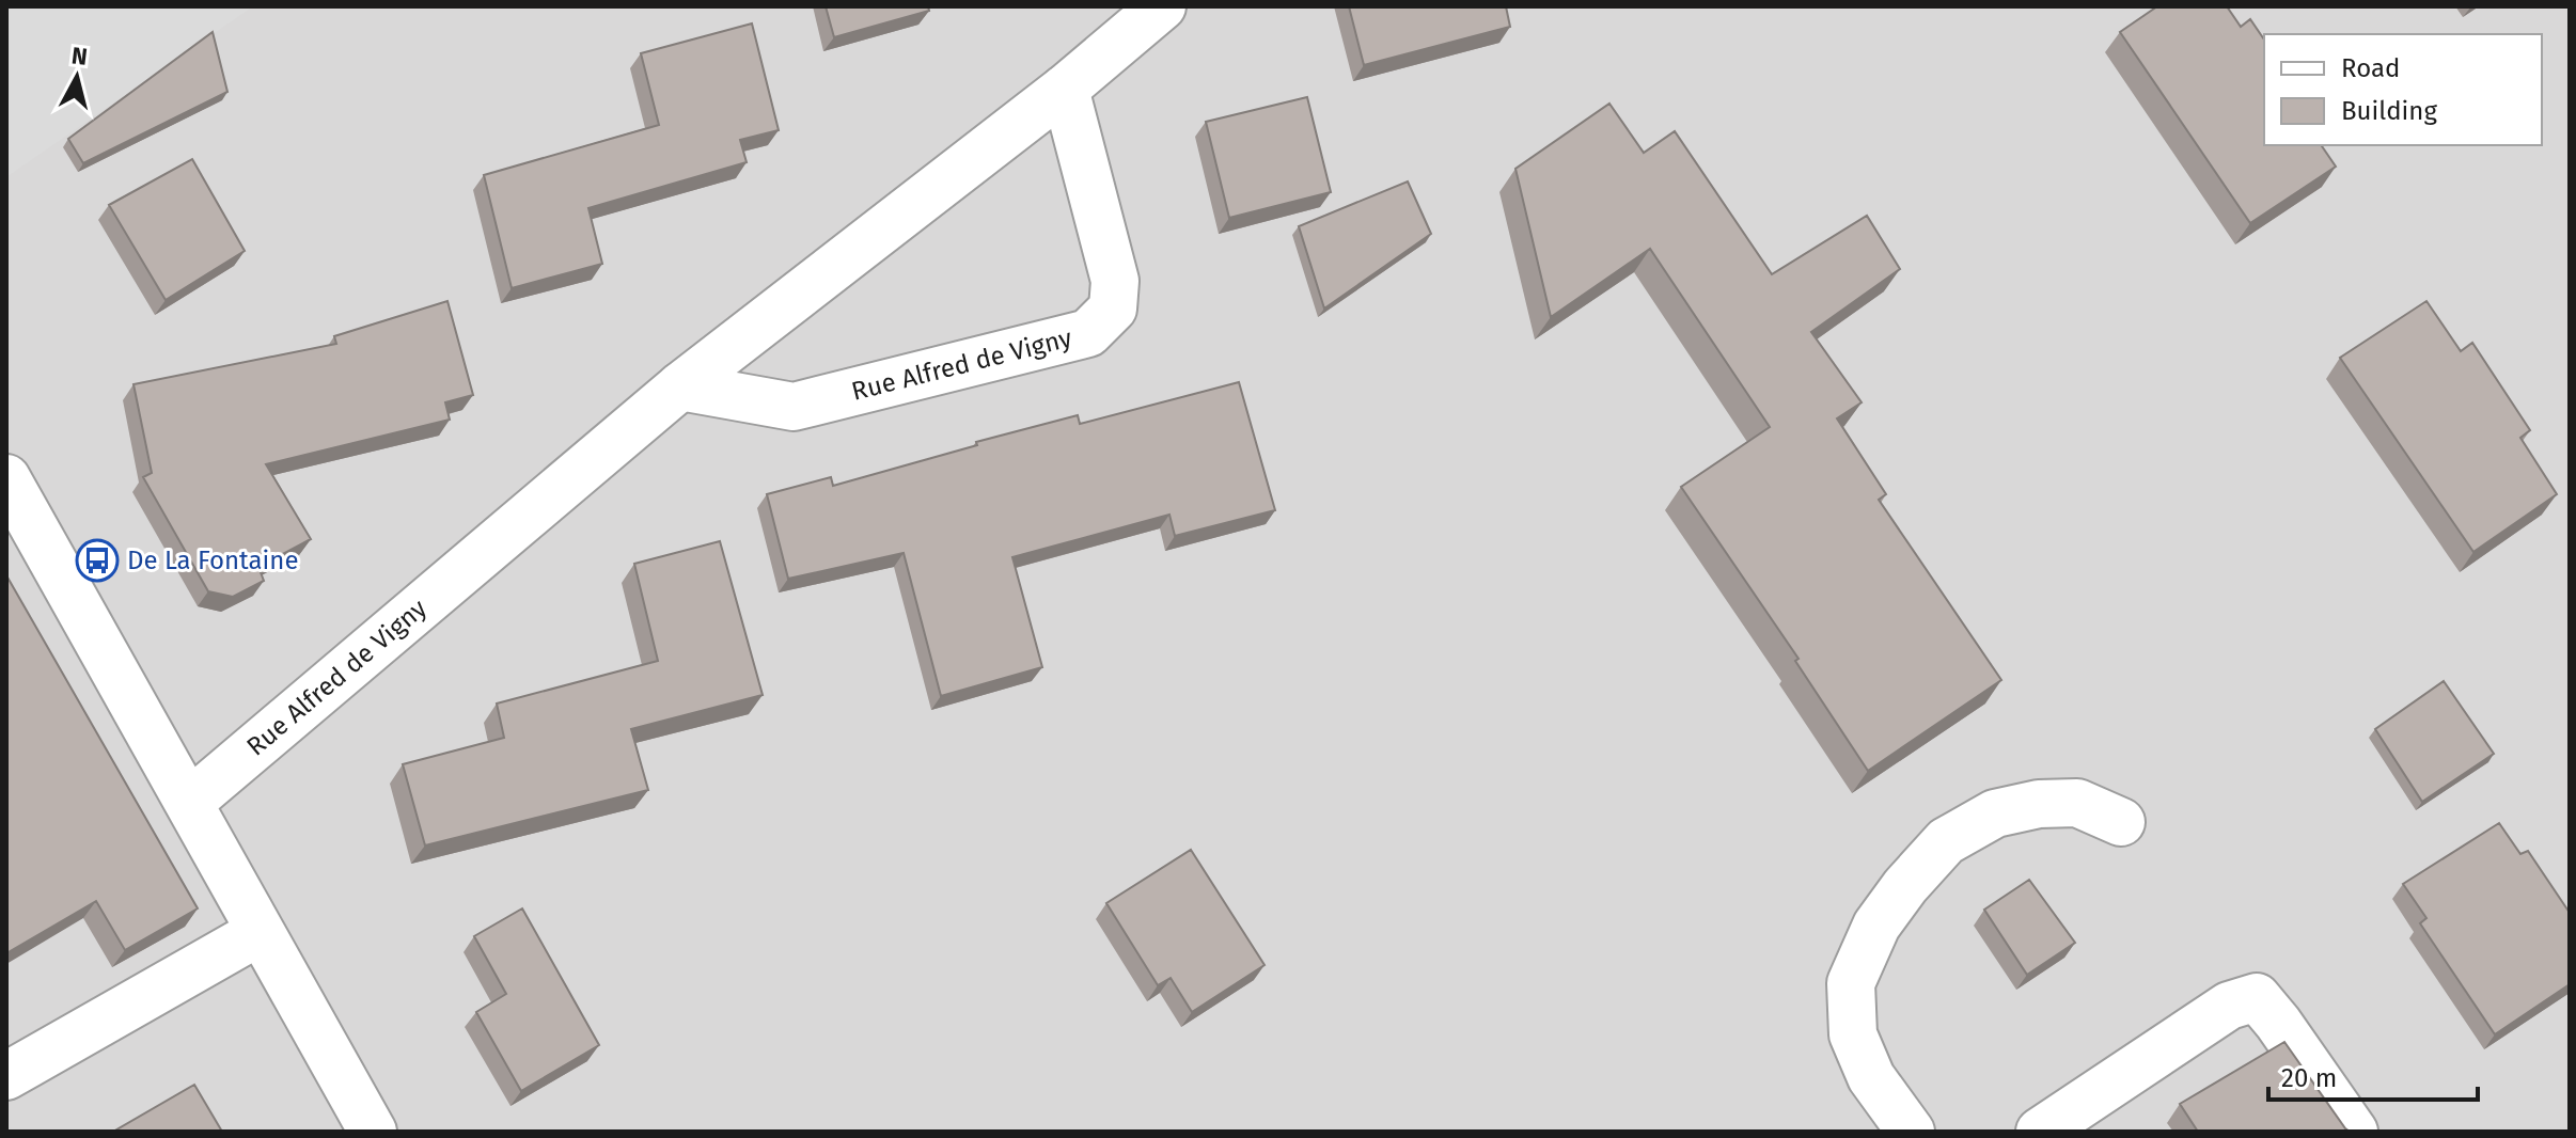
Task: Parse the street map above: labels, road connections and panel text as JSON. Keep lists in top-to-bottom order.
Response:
{
  "streets": {
    "street": ["Rue Alfred de Vigny"]
  },
  "places": {
    "bus stop": ["De La Fontaine"]
  },
  "legend": ["Road", "Building"],
  "scale_bar": "20 m",
  "north": "top"
}
